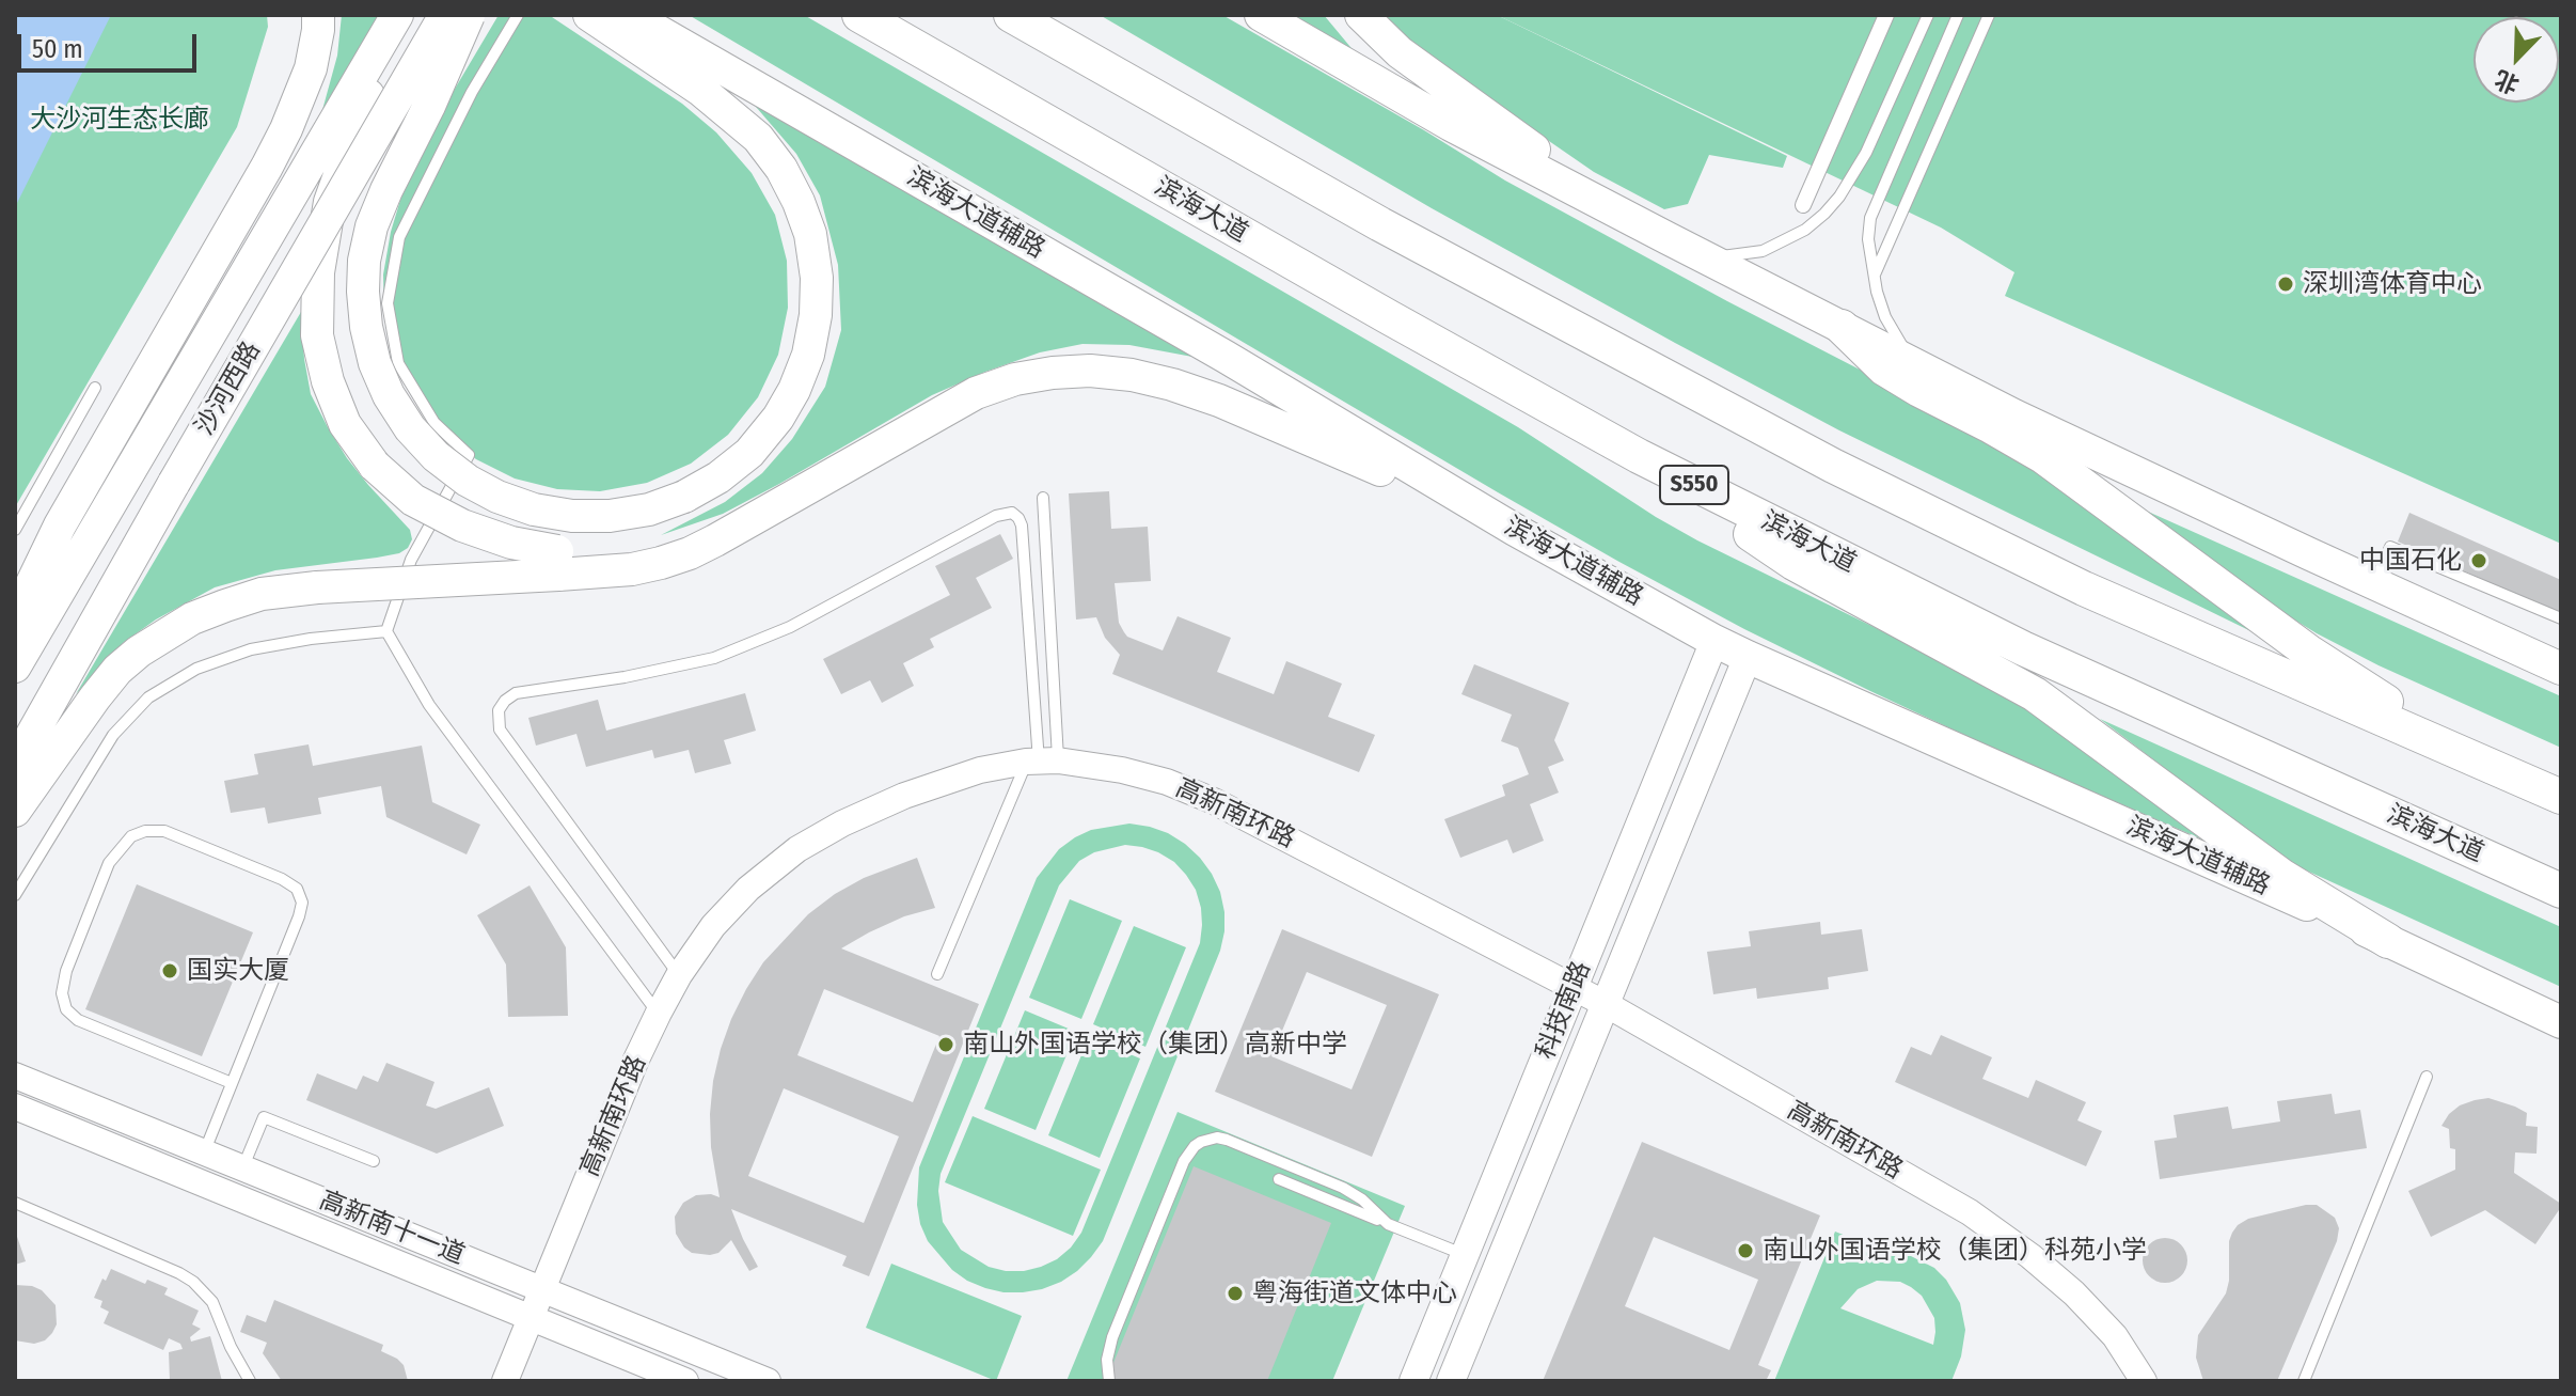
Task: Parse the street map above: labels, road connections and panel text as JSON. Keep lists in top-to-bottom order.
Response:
{
  "streets": {
    "highway": ["滨海大道", "S550"],
    "main road": ["滨海大道辅路", "沙河西路", "科技南路"],
    "street": ["高新南环路", "高新南十一道"]
  },
  "crossings": [
    ["滨海大道辅路", "科技南路"],
    ["高新南环路", "科技南路"],
    ["高新南环路", "高新南十一道"]
  ],
  "parks": ["大沙河生态长廊"],
  "places": [
    "深圳湾体育中心",
    "中国石化",
    "国实大厦",
    "南山外国语学校（集团）高新中学",
    "南山外国语学校（集团）科苑小学",
    "粤海街道文体中心"
  ],
  "scale_bar": "50 m",
  "north": "bottom left"
}
